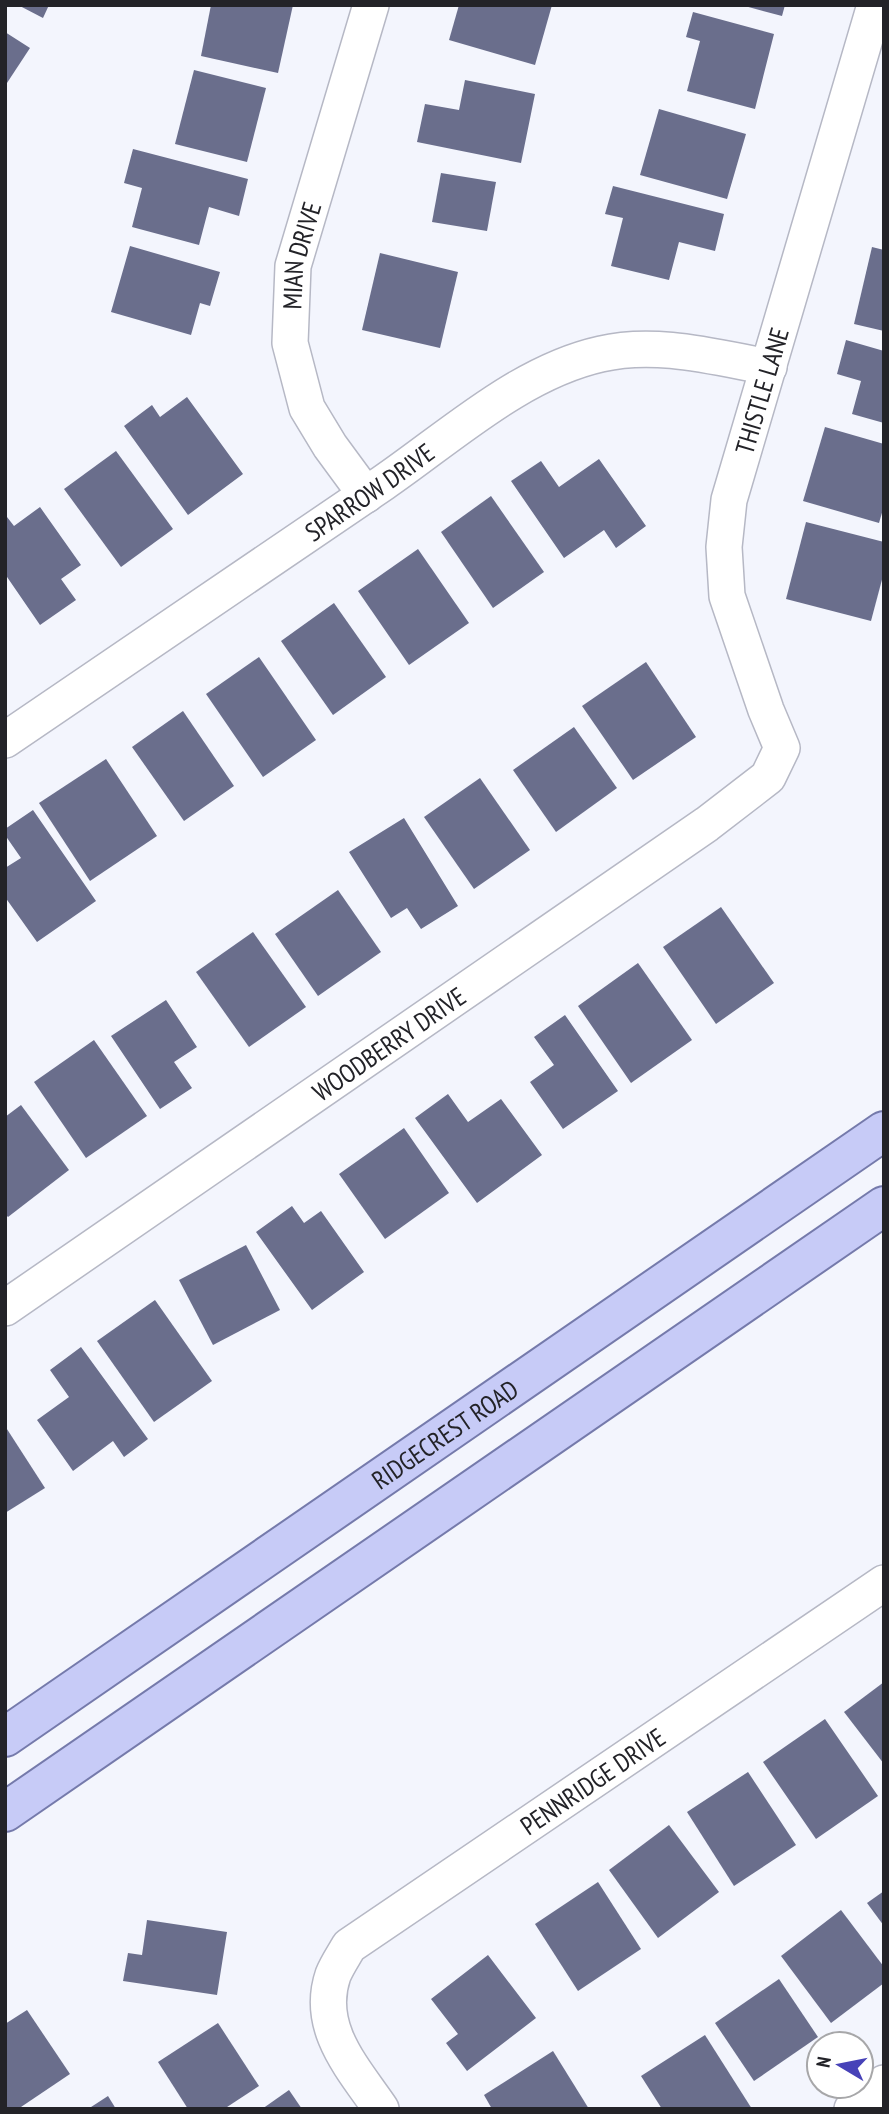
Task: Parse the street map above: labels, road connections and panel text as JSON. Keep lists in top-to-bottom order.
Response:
{
  "streets": {
    "main road": ["RIDGECREST ROAD"],
    "street": [
      "MIAN DRIVE",
      "THISTLE LANE",
      "SPARROW DRIVE",
      "WOODBERRY DRIVE",
      "PENNRIDGE DRIVE"
    ]
  },
  "crossings": [
    ["MIAN DRIVE", "SPARROW DRIVE"],
    ["THISTLE LANE", "SPARROW DRIVE"],
    ["THISTLE LANE", "WOODBERRY DRIVE"]
  ],
  "north": "left"
}
